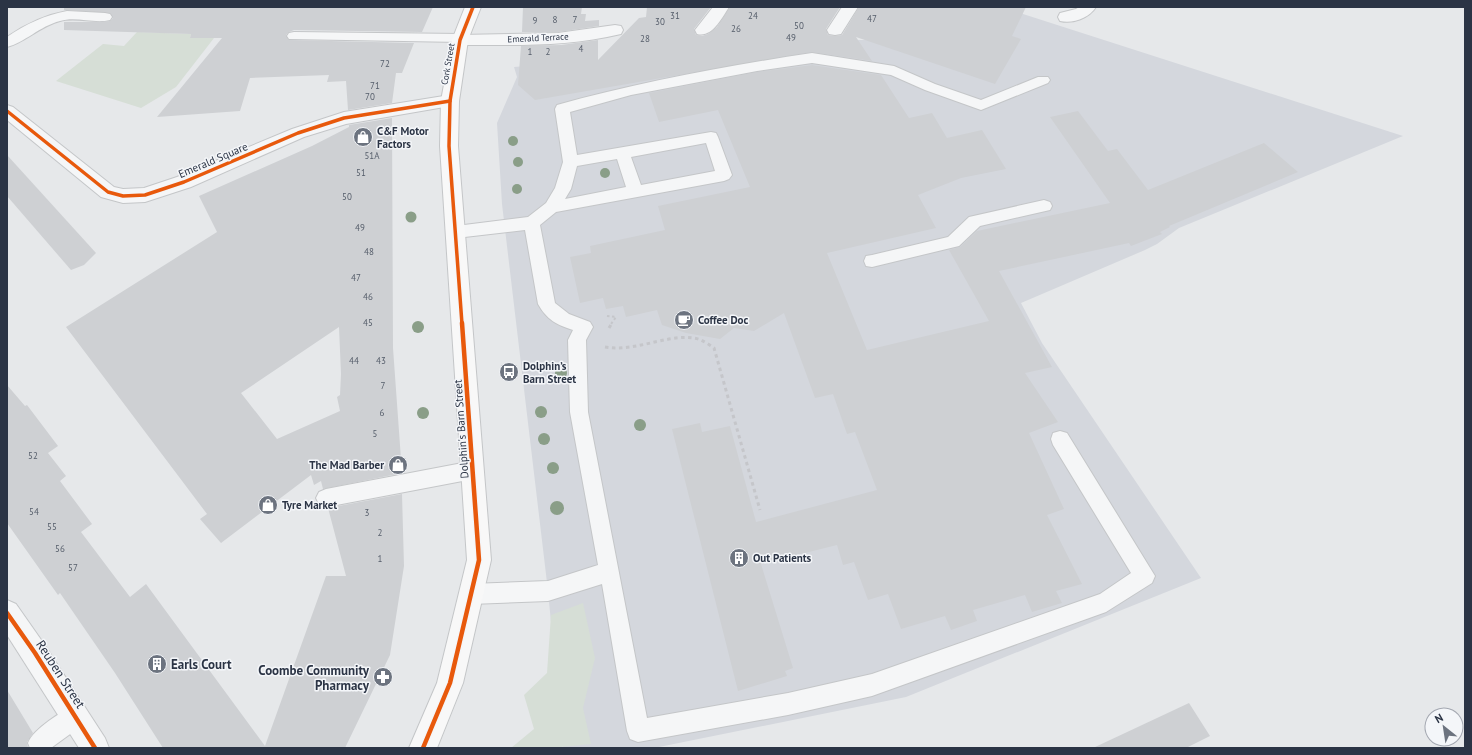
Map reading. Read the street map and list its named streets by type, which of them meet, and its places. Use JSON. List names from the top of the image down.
{
  "streets": {
    "main road": ["Cork Street", "Dolphin's Barn Street"],
    "street": ["Emerald Terrace", "Emerald Square", "Reuben Street"]
  },
  "crossings": [
    ["Emerald Terrace", "Cork Street"],
    ["Cork Street", "Emerald Square"],
    ["Cork Street", "Dolphin's Barn Street"],
    ["Emerald Square", "Dolphin's Barn Street"]
  ],
  "places": {
    "shop": ["C&F Motor Factors", "The Mad Barber", "Tyre Market"],
    "cafe": ["Coffee Doc"],
    "bus stop": ["Dolphin’s Barn Street"],
    "building": ["Out Patients", "Earls Court"],
    "pharmacy": ["Coombe Community Pharmacy"]
  },
  "house_numbers": [
    "31",
    "24",
    "47",
    "8",
    "7",
    "9",
    "30",
    "50",
    "26",
    "49",
    "28",
    "4",
    "1",
    "2",
    "72",
    "71",
    "70",
    "51A",
    "51",
    "50",
    "49",
    "48",
    "47",
    "46",
    "45",
    "44",
    "43",
    "7",
    "6",
    "5",
    "52",
    "54",
    "3",
    "55",
    "2",
    "56",
    "1",
    "57"
  ],
  "north": "top left"
}
